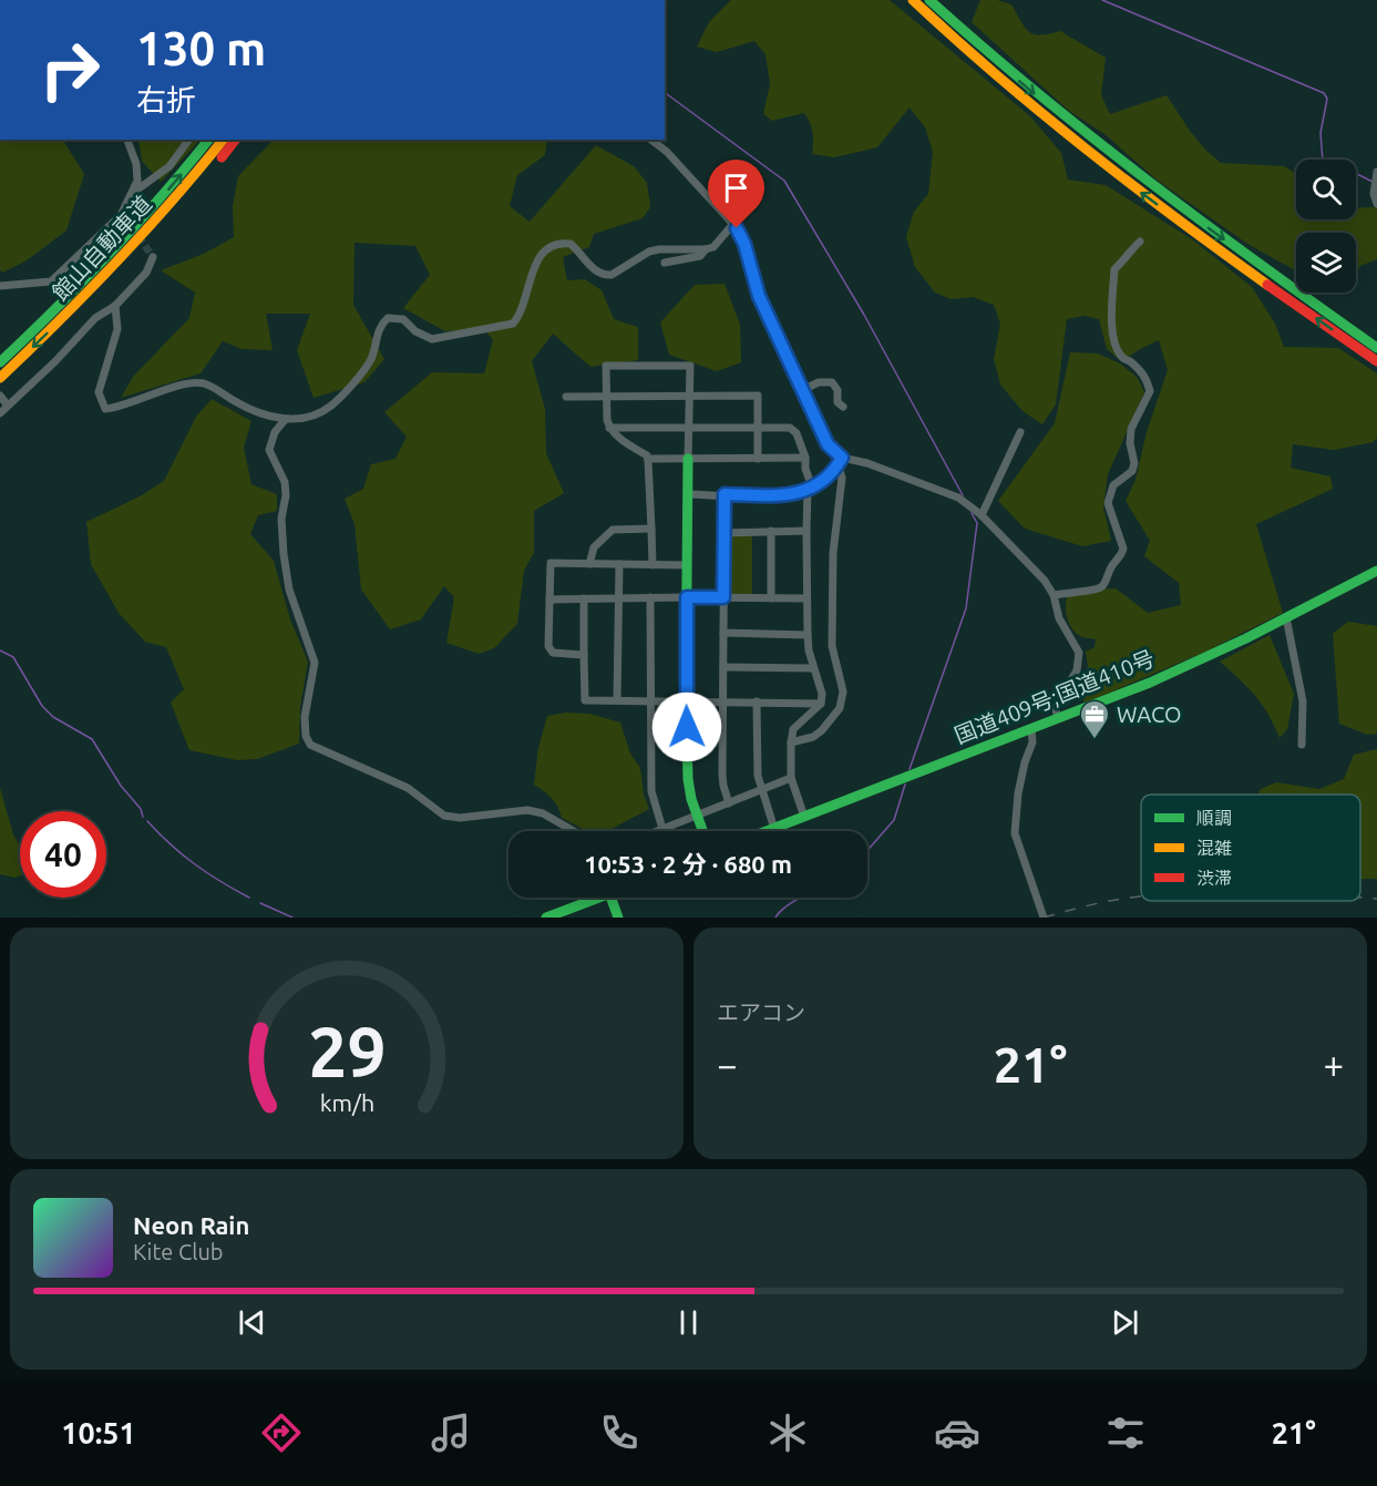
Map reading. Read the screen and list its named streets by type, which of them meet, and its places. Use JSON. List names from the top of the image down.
{
  "streets": {
    "main road": ["館山自動車道", "国道409号;国道410号"]
  },
  "places": {
    "office": ["WACO"]
  },
  "legend": ["順調", "混雑", "渋滞"],
  "page": {
    "turn": ["130 m", "右折"],
    "limit": "40",
    "trip": "10:53 · 2 分 · 680 m",
    "tile": "エアコン",
    "heat": ["−", "21°", "+"],
    "song": ["Neon Rain", "Kite Club"],
    "tabs": ["10:51", "21°"],
    "gauge": ["29", "km/h"]
  }
}
